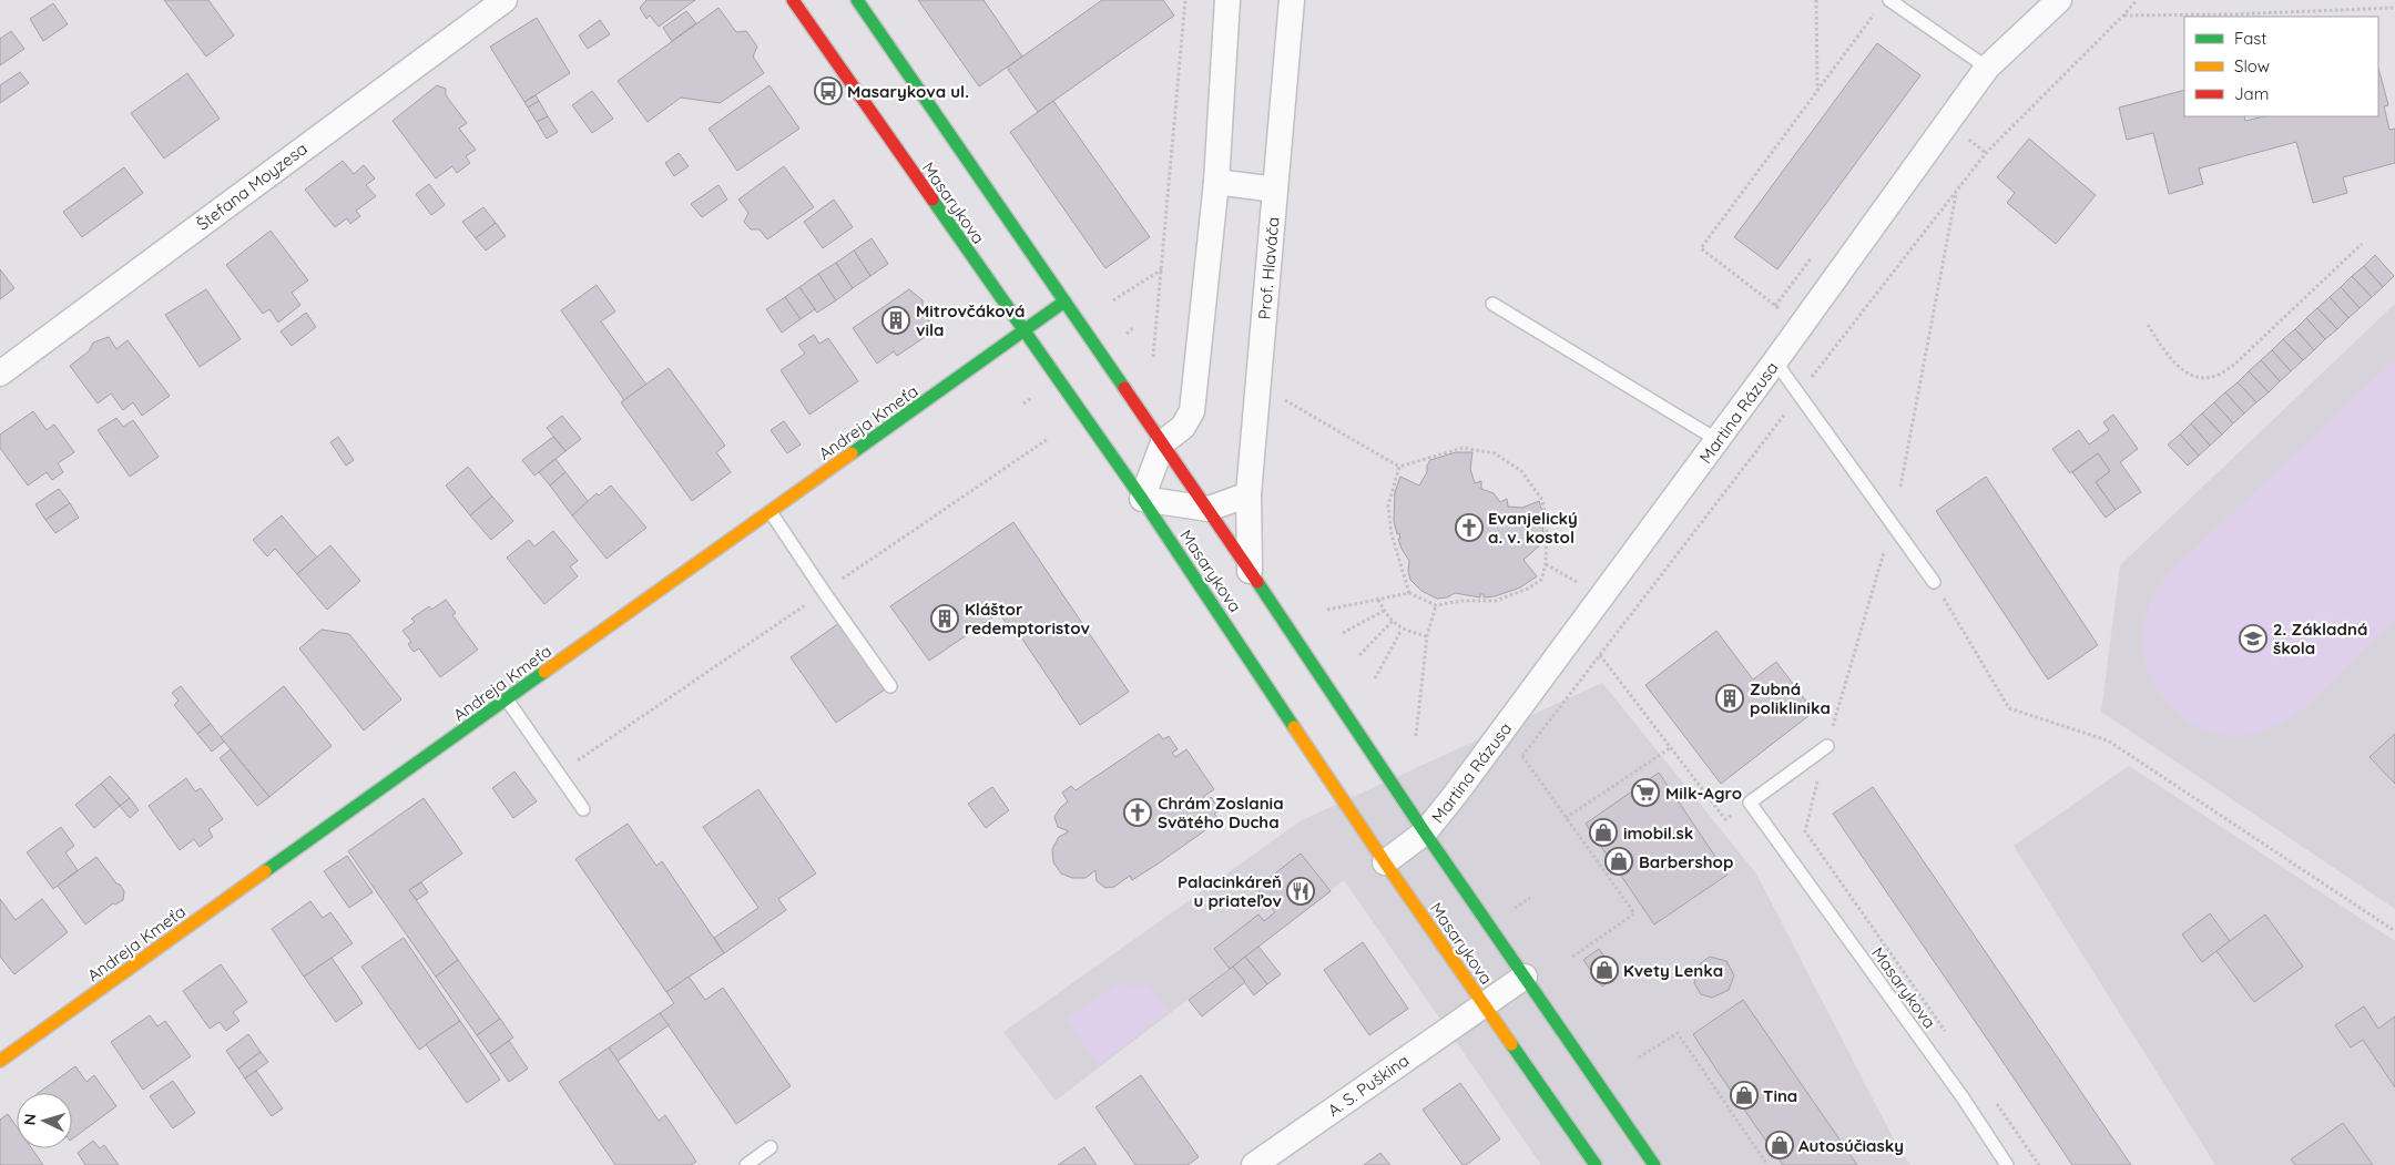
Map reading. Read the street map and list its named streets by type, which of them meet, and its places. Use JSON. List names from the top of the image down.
{
  "streets": {
    "main road": ["Masarykova", "Andreja Kmeťa"],
    "street": [
      "Štefana Moyzesa",
      "Prof. Hlaváča",
      "Martina Rázusa",
      "A. S. Puškina"
    ]
  },
  "crossings": [
    ["Masarykova", "Prof. Hlaváča"],
    ["Masarykova", "Martina Rázusa"],
    ["Masarykova", "Andreja Kmeťa"],
    ["Masarykova", "A. S. Puškina"]
  ],
  "places": {
    "bus stop": ["Masarykova ul."],
    "building": ["Mitrovčáková vila", "Kláštor redemptoristov", "Zubná poliklinika"],
    "church": ["Evanjelický a. v. kostol", "Chrám Zoslania Svätého Ducha"],
    "school or university": ["2. Základná škola"],
    "supermarket": ["Milk-Agro"],
    "shop": [
      "imobil.sk",
      "Barbershop",
      "Kvety Lenka",
      "Tina",
      "Autosúčiasky"
    ],
    "restaurant": ["Palacinkáreň u priateľov"]
  },
  "legend": ["Fast", "Slow", "Jam"],
  "north": "left"
}
